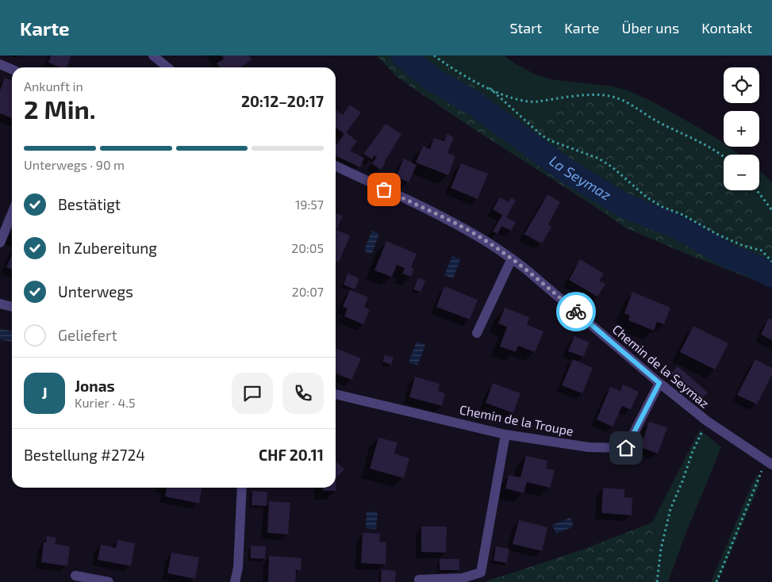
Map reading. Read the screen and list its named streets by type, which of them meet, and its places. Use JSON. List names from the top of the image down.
{
  "streets": {
    "street": ["Chemin de la Seymaz", "Chemin de la Troupe"]
  },
  "crossings": [
    ["Chemin de la Seymaz", "Chemin de la Troupe"]
  ],
  "water": ["La Seymaz"],
  "page": {
    "header": "Karte",
    "nav": [
      "Start",
      "Karte",
      "Über uns",
      "Kontakt"
    ],
    "map_buttons": ["+", "−"],
    "heading": ["2 Min.", "Ankunft in", "20:12–20:17"],
    "panel": [
      "Jonas",
      "Kurier · 4.5",
      "Bestellung #2724",
      "CHF 20.11"
    ],
    "bar": "Unterwegs · 90 m",
    "list": [
      ["Bestätigt", "19:57"],
      ["In Zubereitung", "20:05"],
      ["Unterwegs", "20:07"],
      "Geliefert"
    ],
    "round": "J"
  }
}
